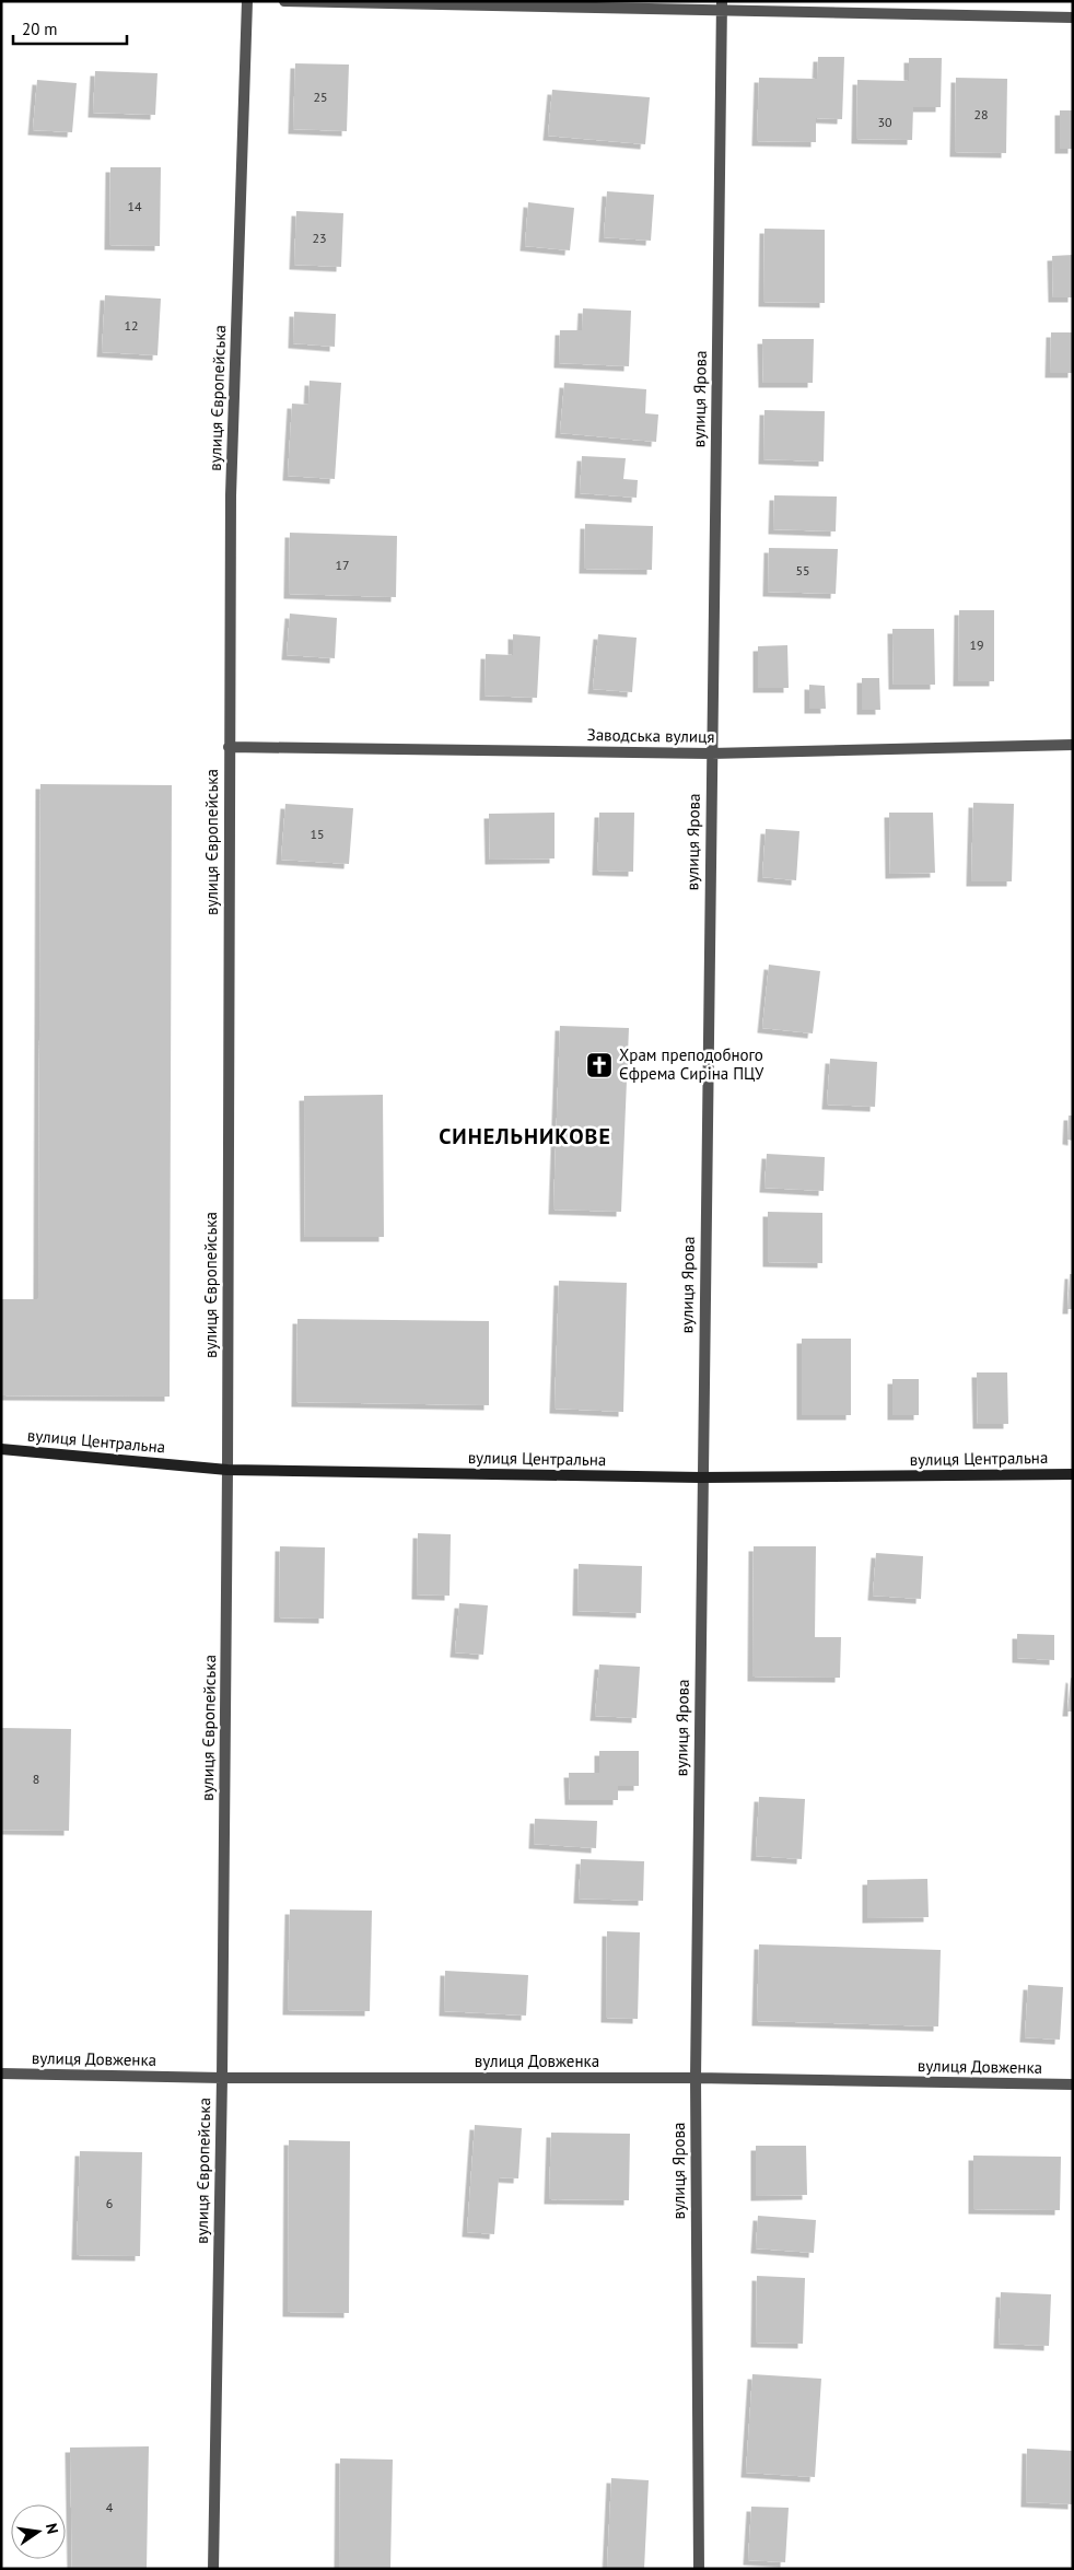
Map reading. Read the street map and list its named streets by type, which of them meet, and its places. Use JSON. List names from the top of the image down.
{
  "streets": {
    "main road": ["вулиця Центральна"],
    "street": [
      "вулиця Європейська",
      "вулиця Ярова",
      "Заводська вулиця",
      "вулиця Довженка"
    ]
  },
  "crossings": [
    ["вулиця Європейська", "Заводська вулиця"],
    ["вулиця Європейська", "вулиця Центральна"],
    ["вулиця Європейська", "вулиця Довженка"],
    ["вулиця Ярова", "Заводська вулиця"],
    ["вулиця Ярова", "вулиця Центральна"],
    ["вулиця Ярова", "вулиця Довженка"]
  ],
  "districts": ["СИНЕЛЬНИКОВЕ"],
  "places": {
    "church": ["Храм преподобного Єфрема Сиріна ПЦУ"]
  },
  "house_numbers": [
    "25",
    "28",
    "30",
    "14",
    "23",
    "12",
    "17",
    "55",
    "19",
    "15",
    "8",
    "6",
    "4"
  ],
  "scale_bar": "20 m",
  "north": "right"
}
